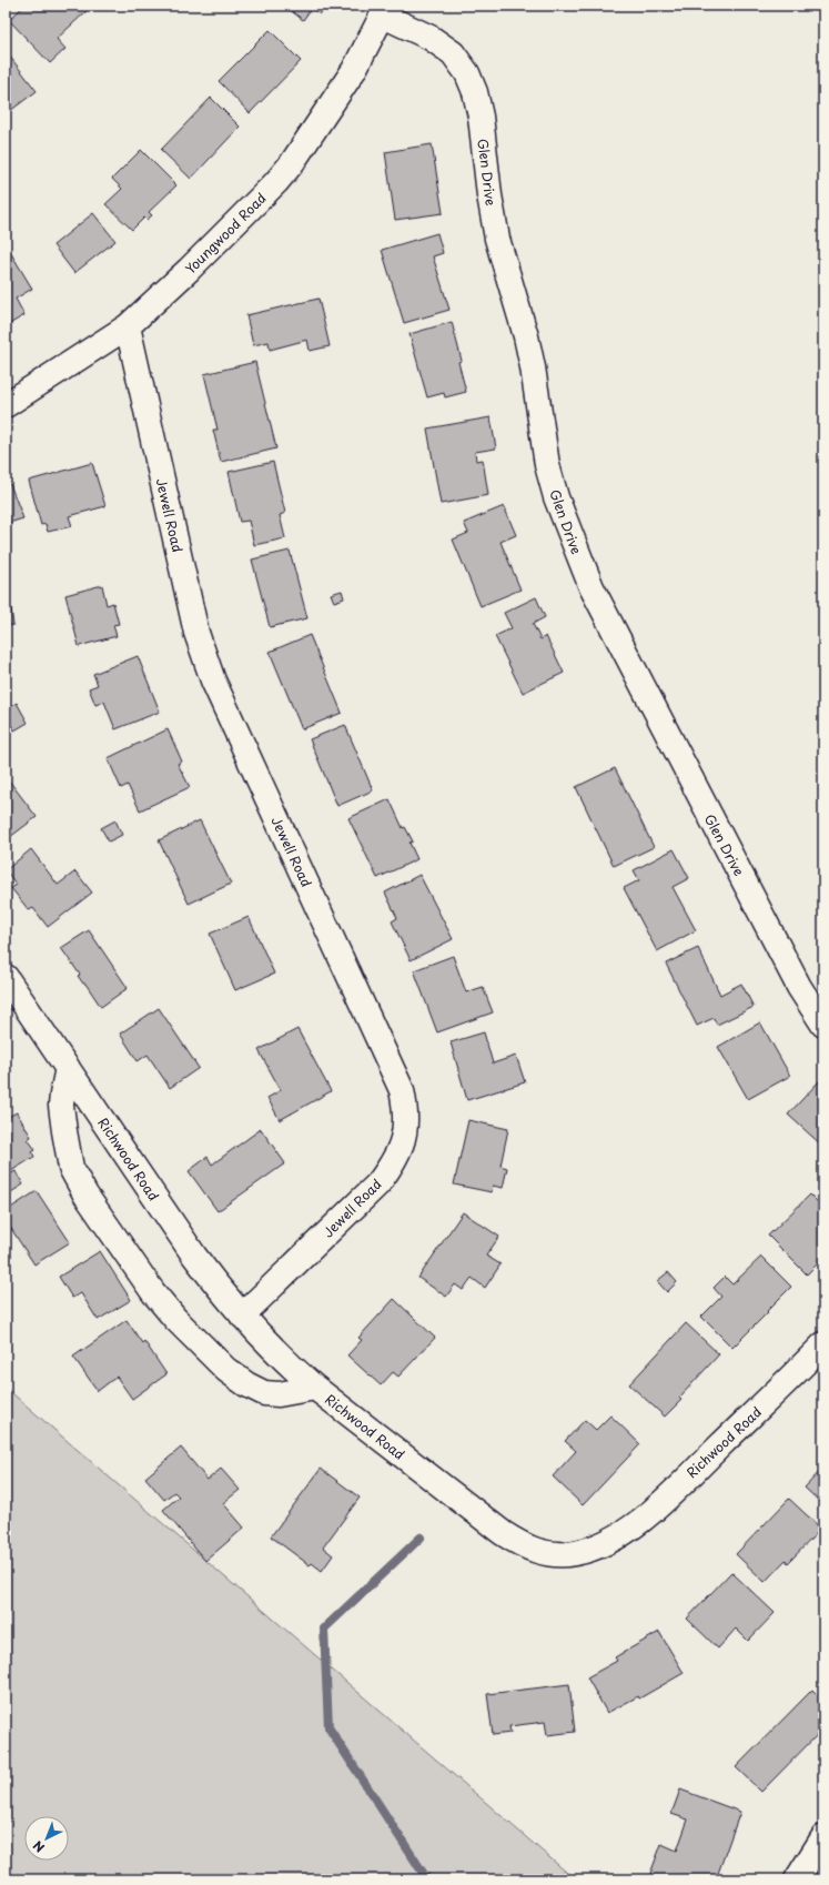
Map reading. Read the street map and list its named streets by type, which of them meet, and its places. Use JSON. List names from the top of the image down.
{
  "streets": {
    "street": [
      "Glen Drive",
      "Youngwood Road",
      "Jewell Road",
      "Richwood Road"
    ]
  },
  "crossings": [
    ["Glen Drive", "Youngwood Road"],
    ["Youngwood Road", "Jewell Road"],
    ["Jewell Road", "Richwood Road"]
  ],
  "north": "bottom left"
}
